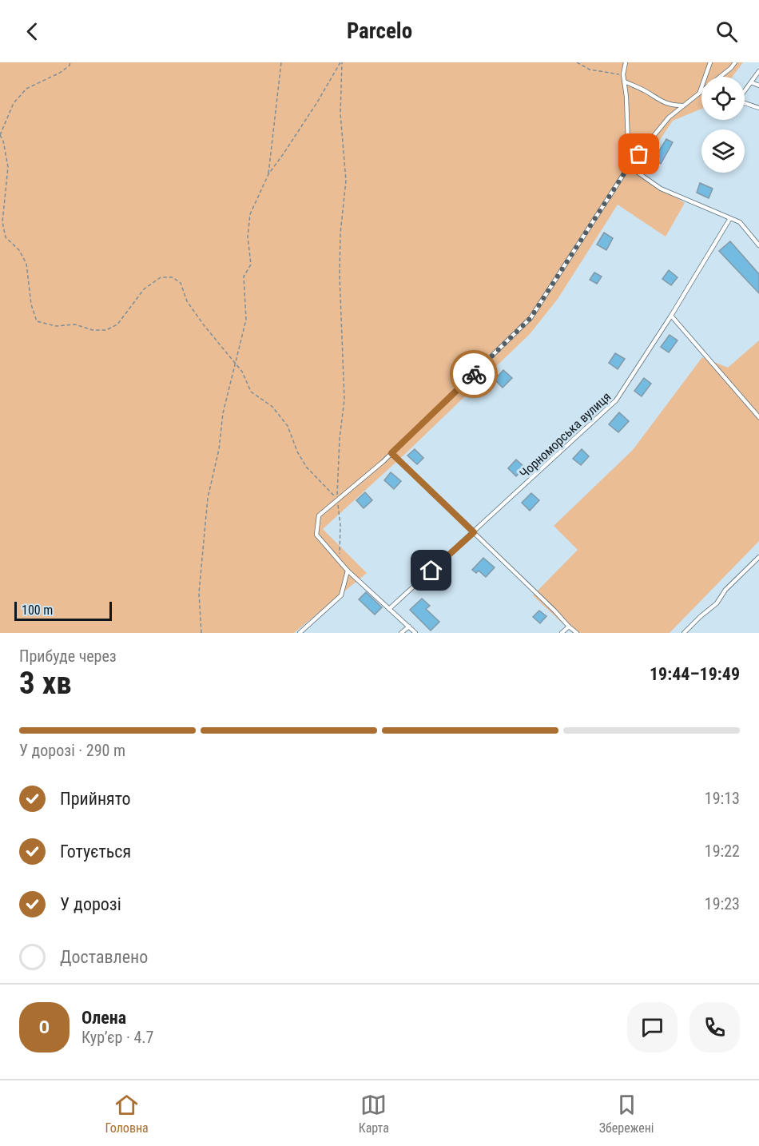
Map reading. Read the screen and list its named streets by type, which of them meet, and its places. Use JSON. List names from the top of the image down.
{
  "streets": {
    "lane": ["Чорноморська вулиця"]
  },
  "scale_bar": "100 m",
  "page": {
    "header": "Parcelo",
    "scale": "100 m",
    "heading": ["3 хв", "Прибуде через", "19:44–19:49"],
    "panel": ["Олена", "Кур’єр · 4.7"],
    "bar": "У дорозі · 290 m",
    "list": [
      ["Прийнято", "19:13"],
      ["Готується", "19:22"],
      ["У дорозі", "19:23"],
      "Доставлено"
    ],
    "round": "О",
    "tabs": ["Головна", "Карта", "Збережені"]
  }
}
